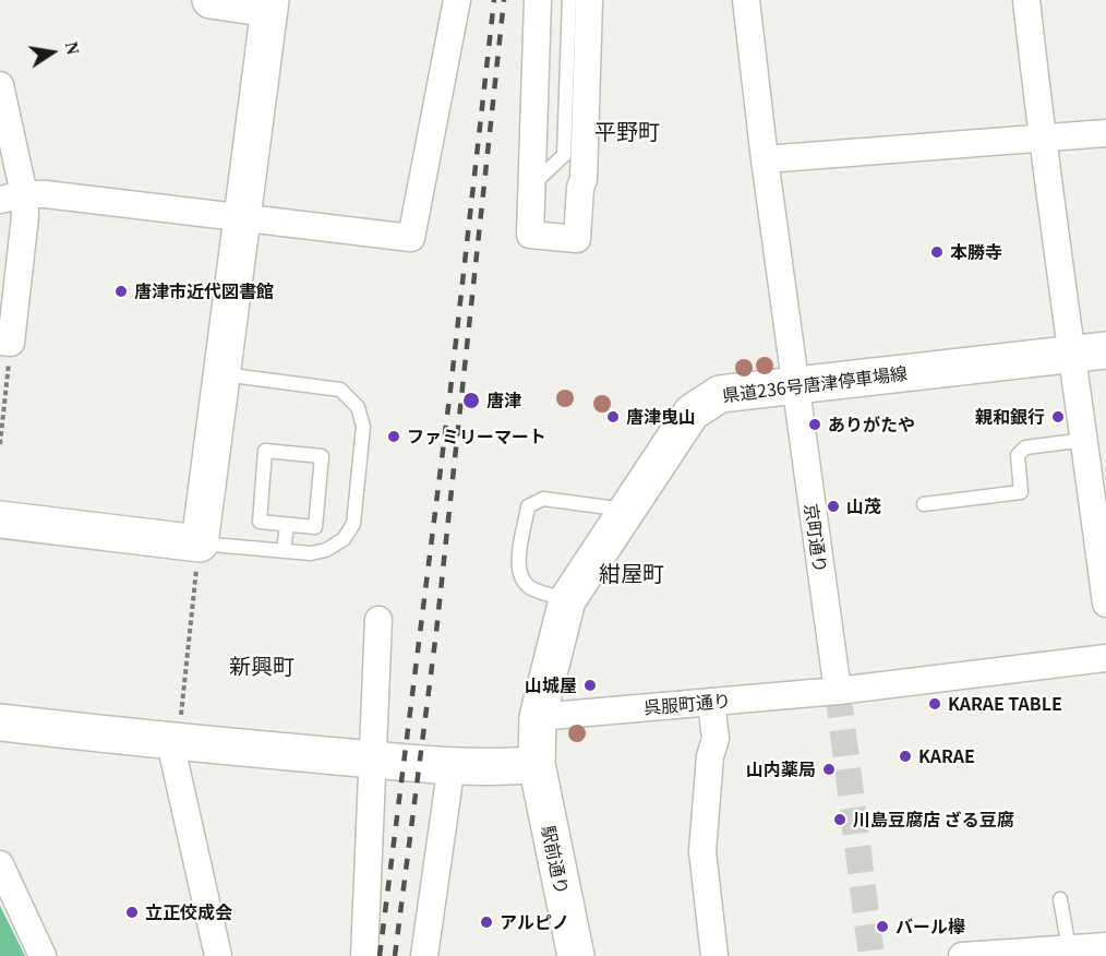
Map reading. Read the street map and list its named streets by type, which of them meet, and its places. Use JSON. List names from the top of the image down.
{
  "streets": {
    "street": [
      "県道236号唐津停車場線",
      "京町通り",
      "呉服町通り",
      "駅前通り"
    ]
  },
  "crossings": [
    ["県道236号唐津停車場線", "京町通り"],
    ["県道236号唐津停車場線", "呉服町通り"],
    ["県道236号唐津停車場線", "駅前通り"],
    ["京町通り", "呉服町通り"]
  ],
  "districts": ["平野町", "紺屋町", "新興町"],
  "places": [
    "本勝寺",
    "唐津市近代図書館",
    "唐津",
    "唐津曳山",
    "親和銀行",
    "ありがたや",
    "ファミリーマート",
    "山茂",
    "山城屋",
    "KARAE TABLE",
    "KARAE",
    "山内薬局",
    "川島豆腐店 ざる豆腐",
    "立正佼成会",
    "アルピノ",
    "バール欅"
  ],
  "north": "right"
}
